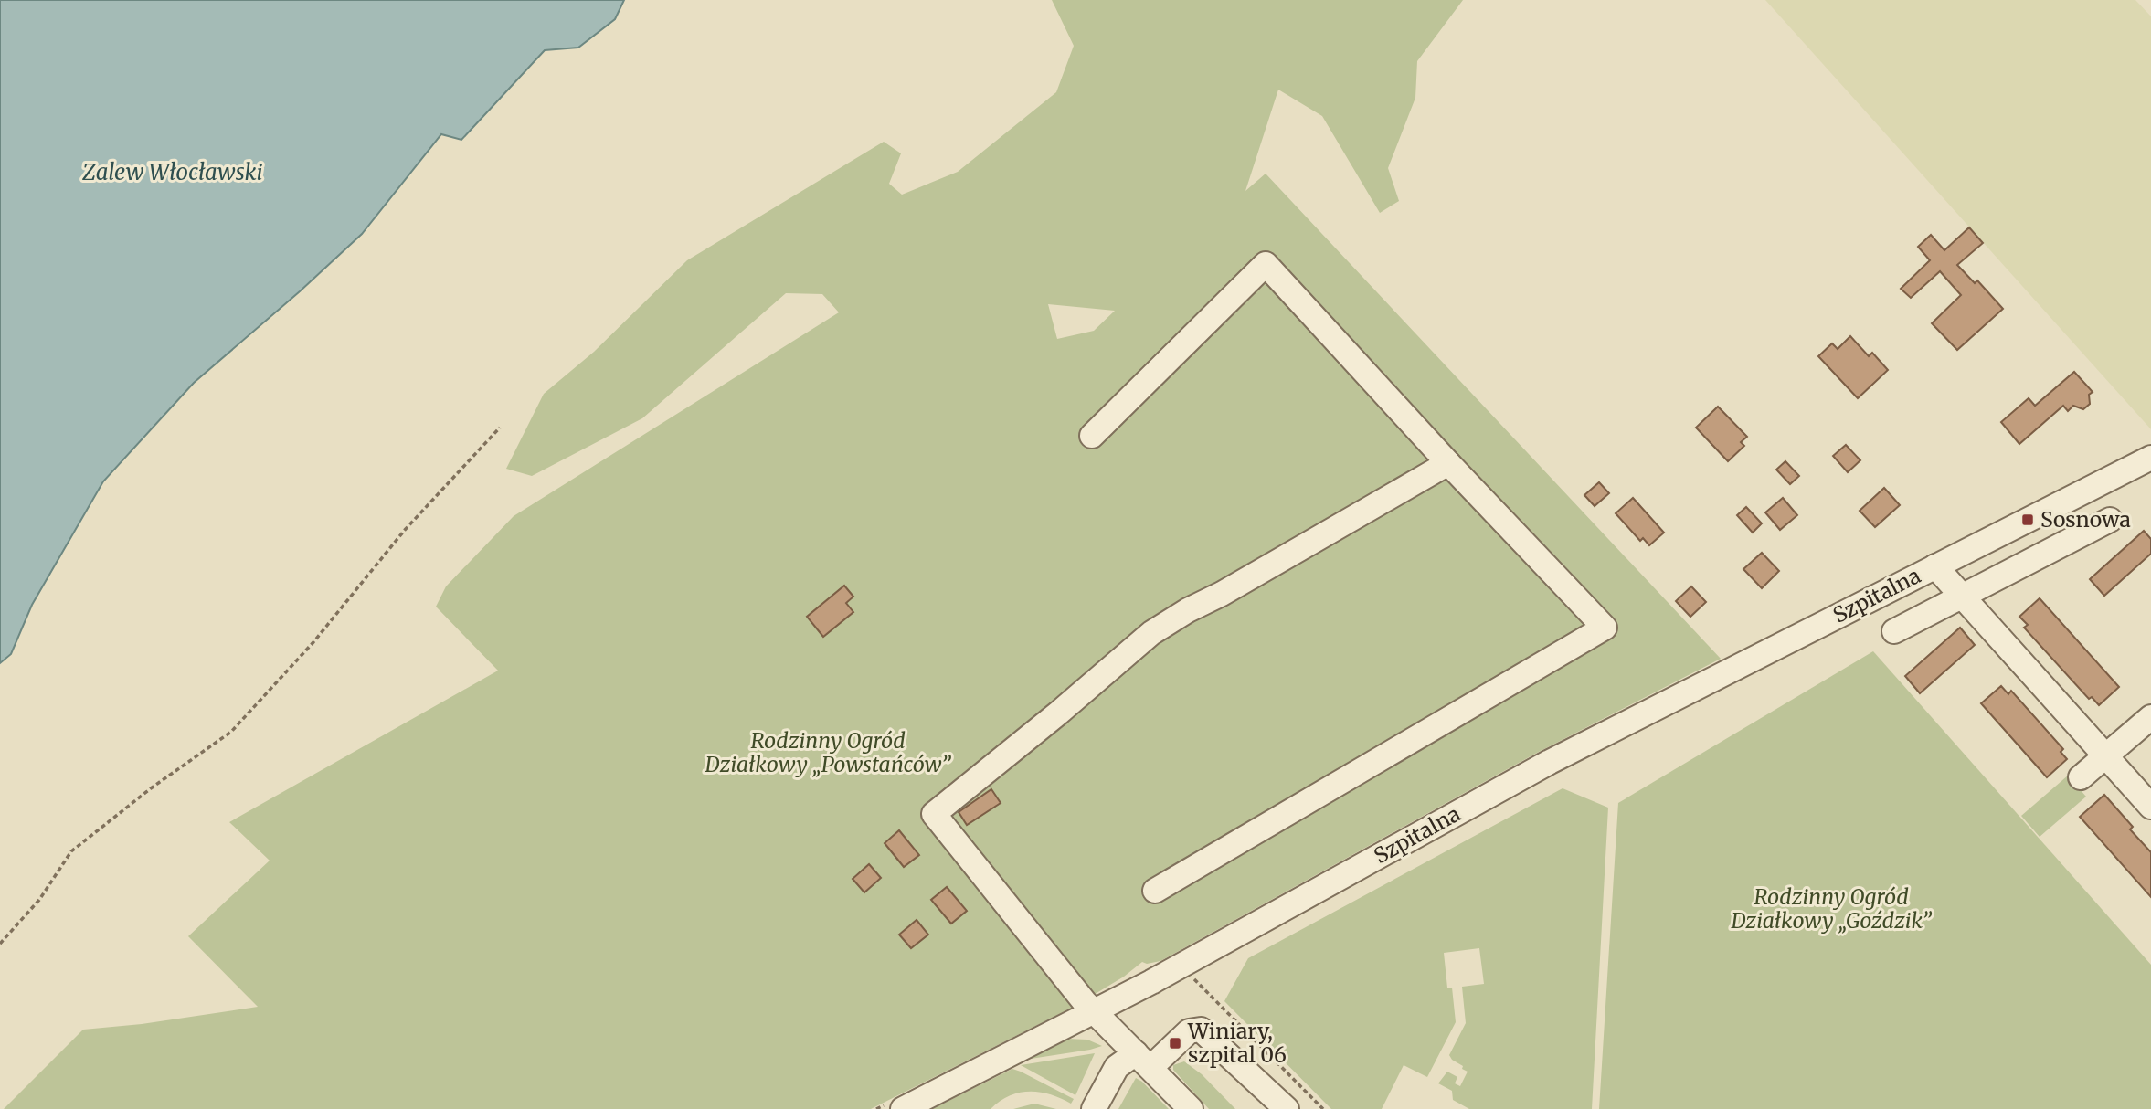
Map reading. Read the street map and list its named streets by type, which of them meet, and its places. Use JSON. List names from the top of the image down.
{
  "streets": {
    "street": ["Szpitalna"]
  },
  "water": ["Zalew Włocławski"],
  "parks": ["Rodzinny Ogród Działkowy „Powstańców”", "Rodzinny Ogród Działkowy „Goździk”"],
  "places": {
    "transit": ["Sosnowa", "Winiary, szpital 06"]
  }
}
